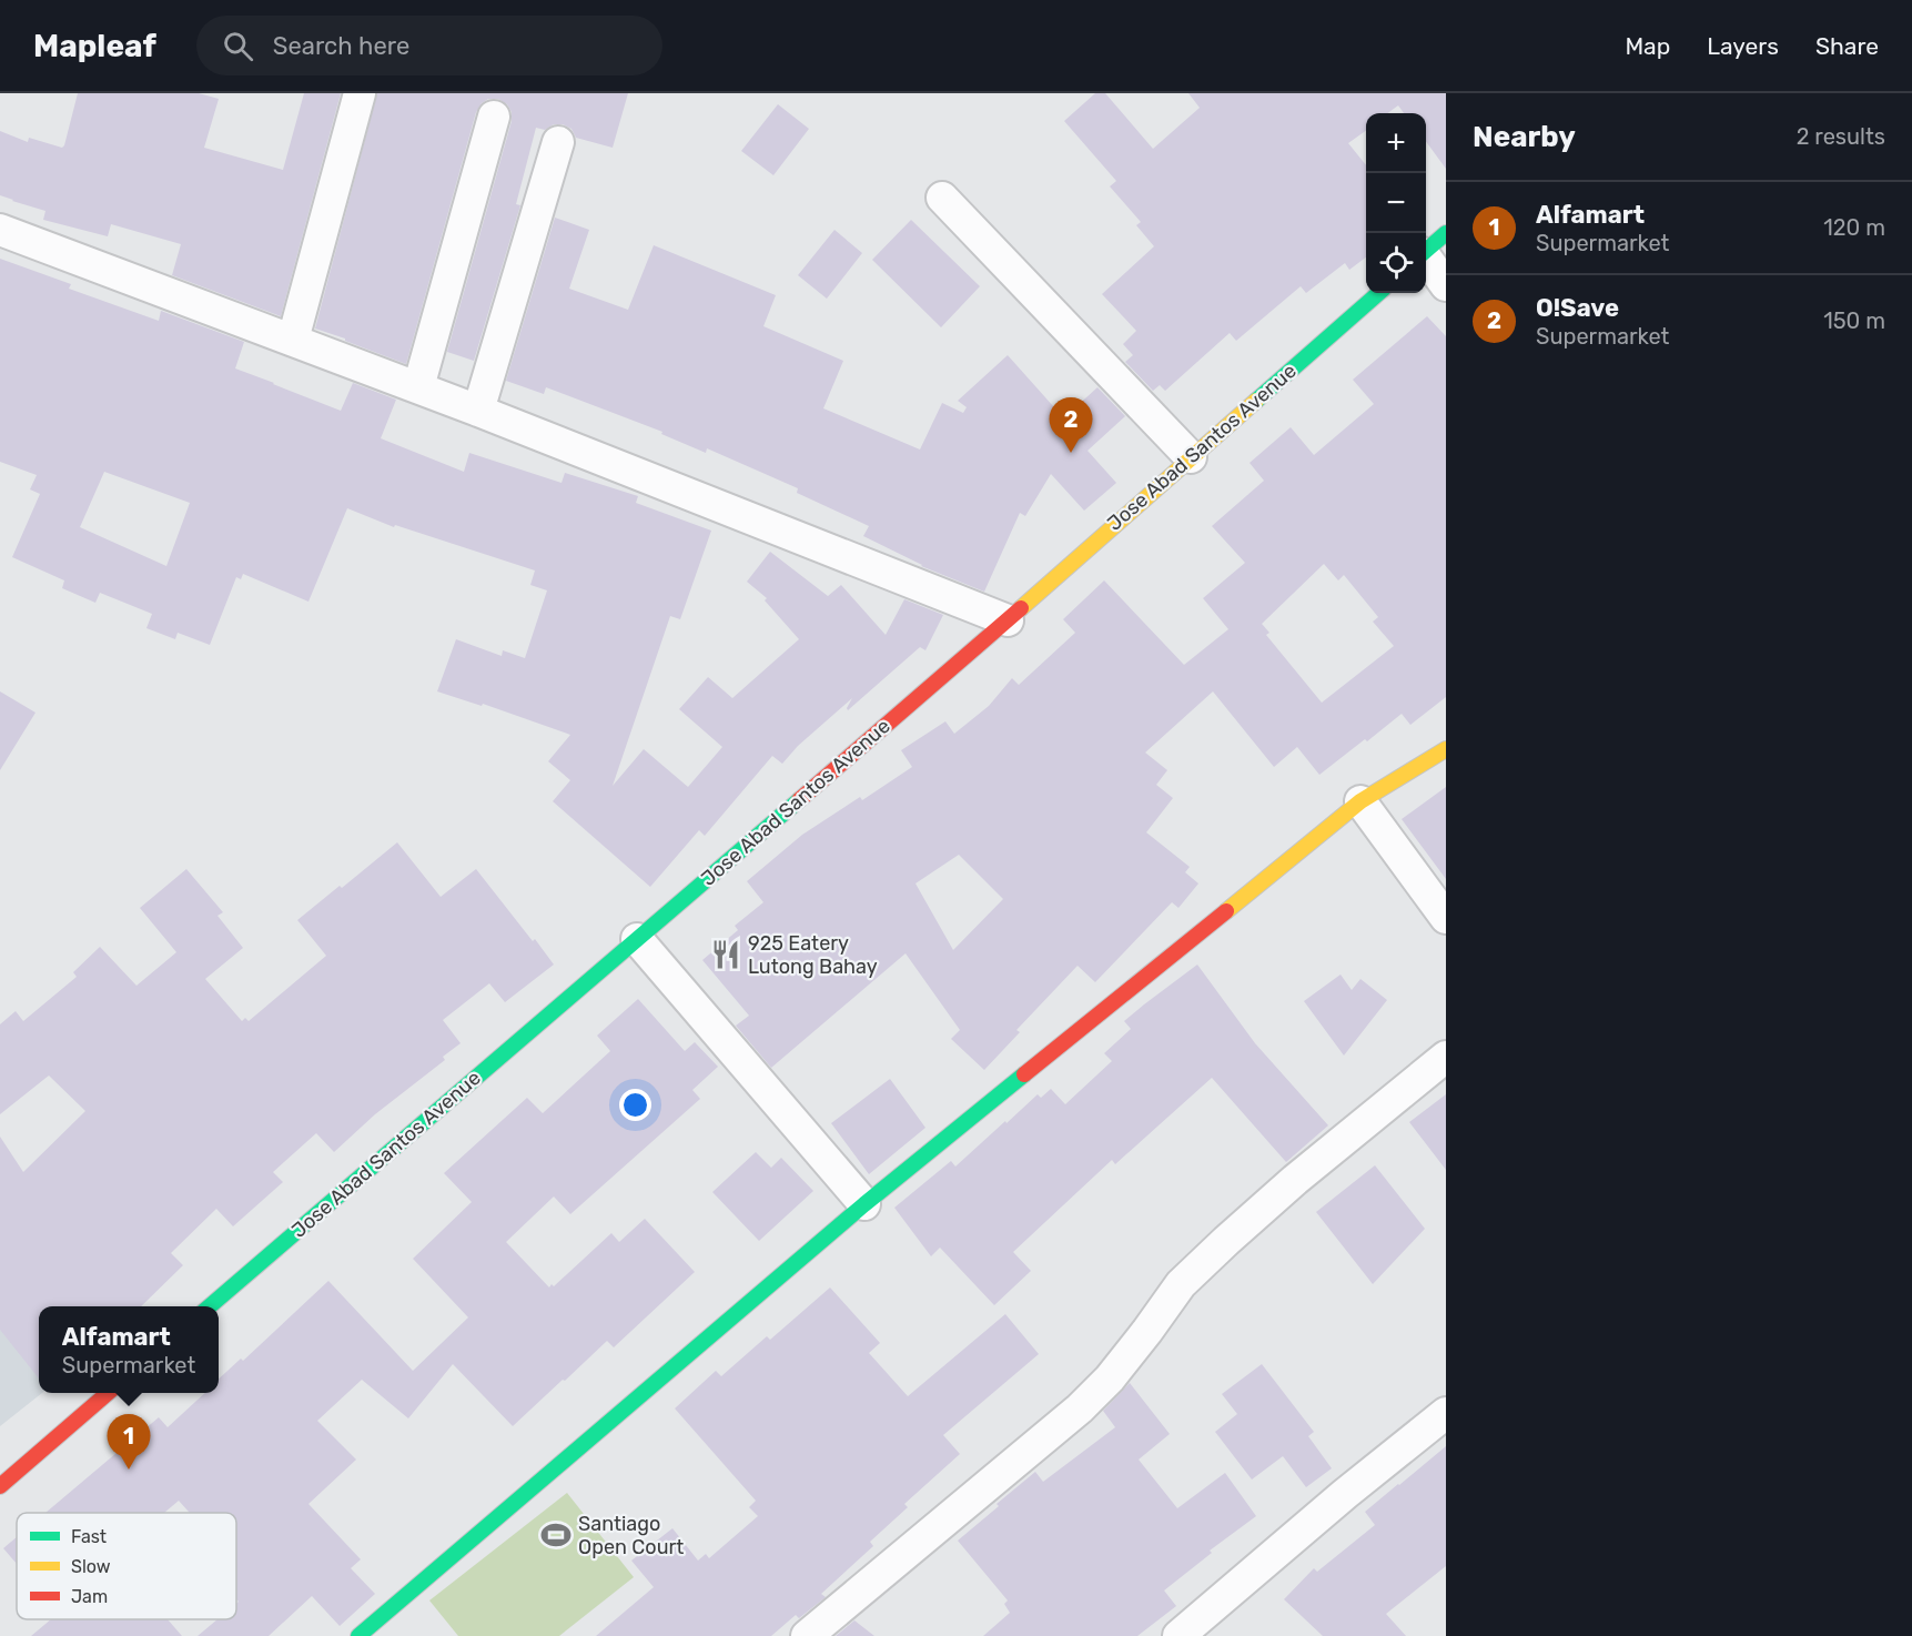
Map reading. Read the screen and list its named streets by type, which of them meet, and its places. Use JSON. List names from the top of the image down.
{
  "streets": {
    "main road": ["Jose Abad Santos Avenue"]
  },
  "places": {
    "restaurant": ["925 Eatery Lutong Bahay"],
    "sports": ["Santiago Open Court"]
  },
  "legend": ["Fast", "Slow", "Jam"],
  "page": {
    "header": "Mapleaf",
    "search": "Search here",
    "nav": ["Map", "Layers", "Share"],
    "heading": ["Nearby", "2 results"],
    "map_buttons": ["+", "−"],
    "list": [
      {
        "mark": "1",
        "name": "Alfamart",
        "note": "Supermarket",
        "value": "120 m"
      },
      {
        "mark": "2",
        "name": "O!Save",
        "note": "Supermarket",
        "value": "150 m"
      }
    ],
    "pins": ["2", "1"],
    "popup": ["Alfamart", "Supermarket"]
  }
}
